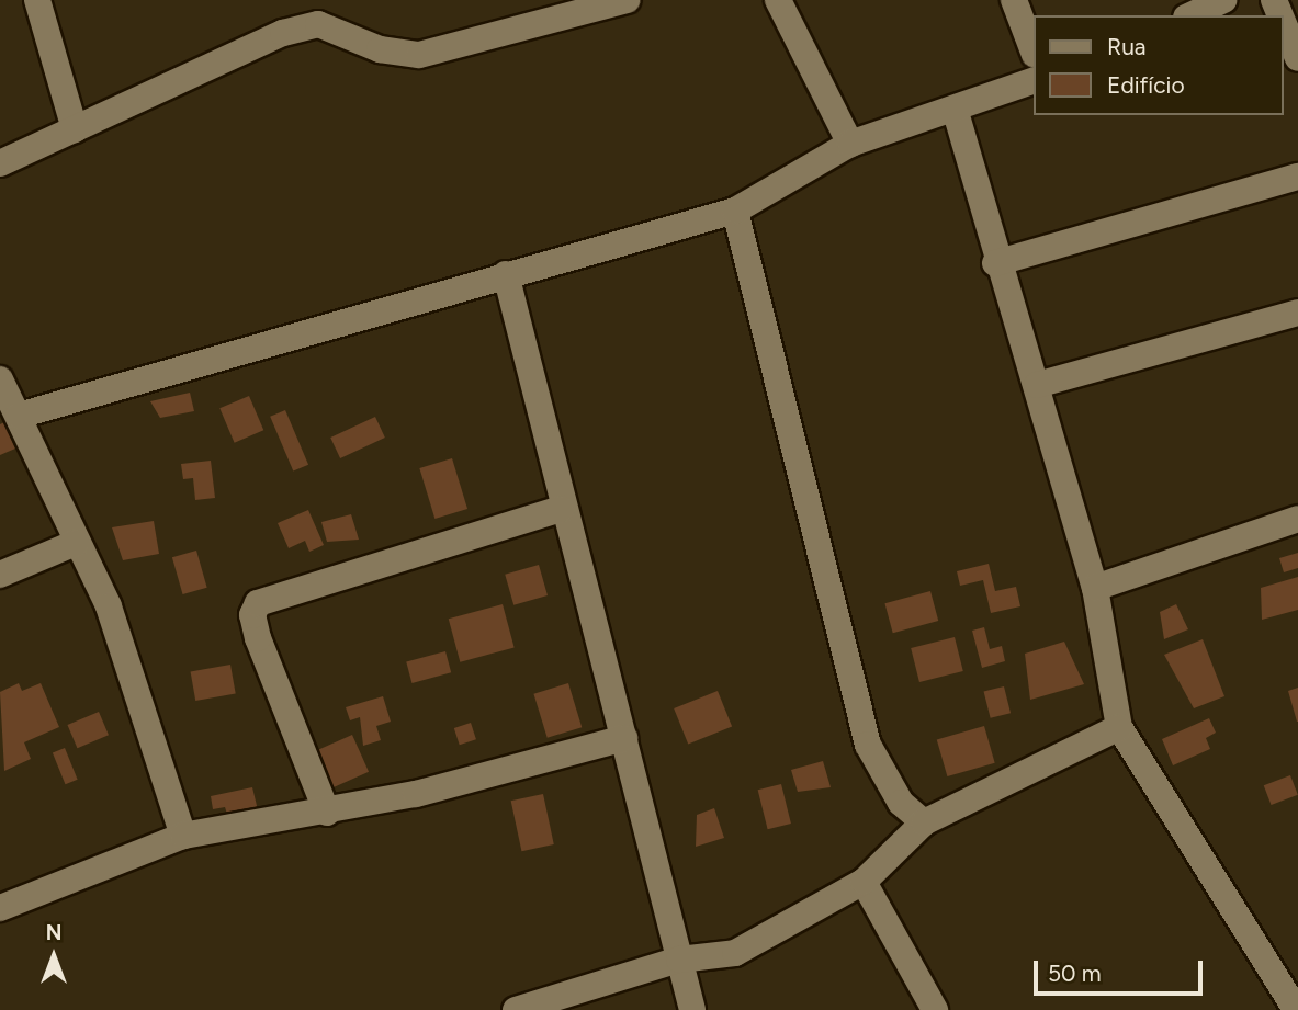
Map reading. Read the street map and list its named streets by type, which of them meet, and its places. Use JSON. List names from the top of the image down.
{
  "legend": ["Rua", "Edifício"],
  "scale_bar": "50 m",
  "north": "top"
}
